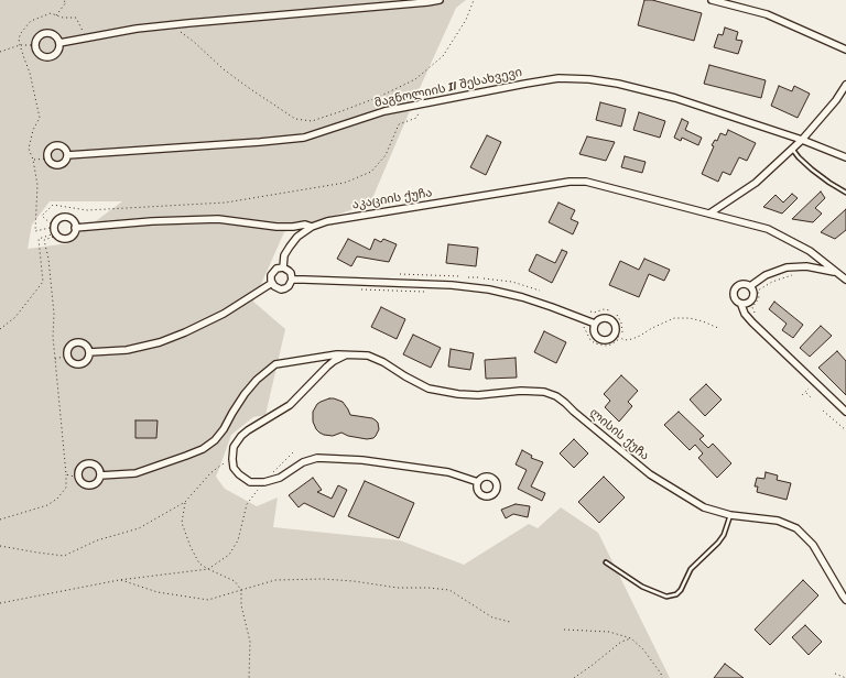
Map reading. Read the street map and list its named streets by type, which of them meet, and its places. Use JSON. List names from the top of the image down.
{
  "streets": {
    "street": ["მაგნოლიის II შესახვევი", "აკაციის ქუჩა", "ლისის ქუჩა"]
  }
}
